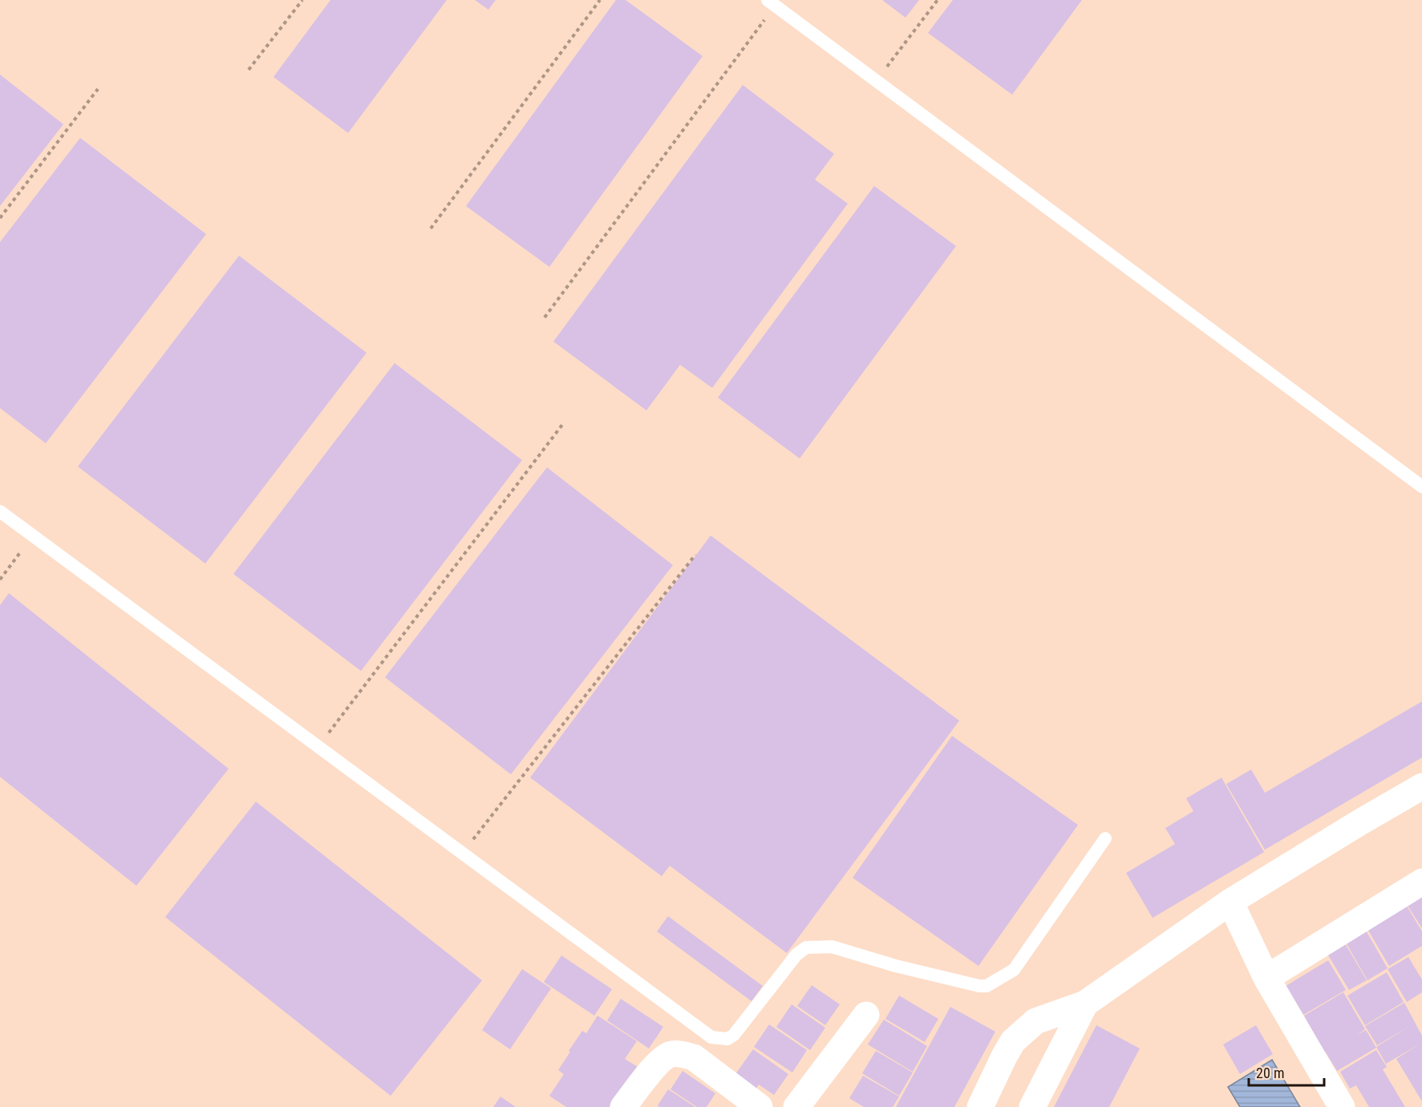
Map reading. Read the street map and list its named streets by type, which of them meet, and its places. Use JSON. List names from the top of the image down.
{
  "scale_bar": "20 m"
}
